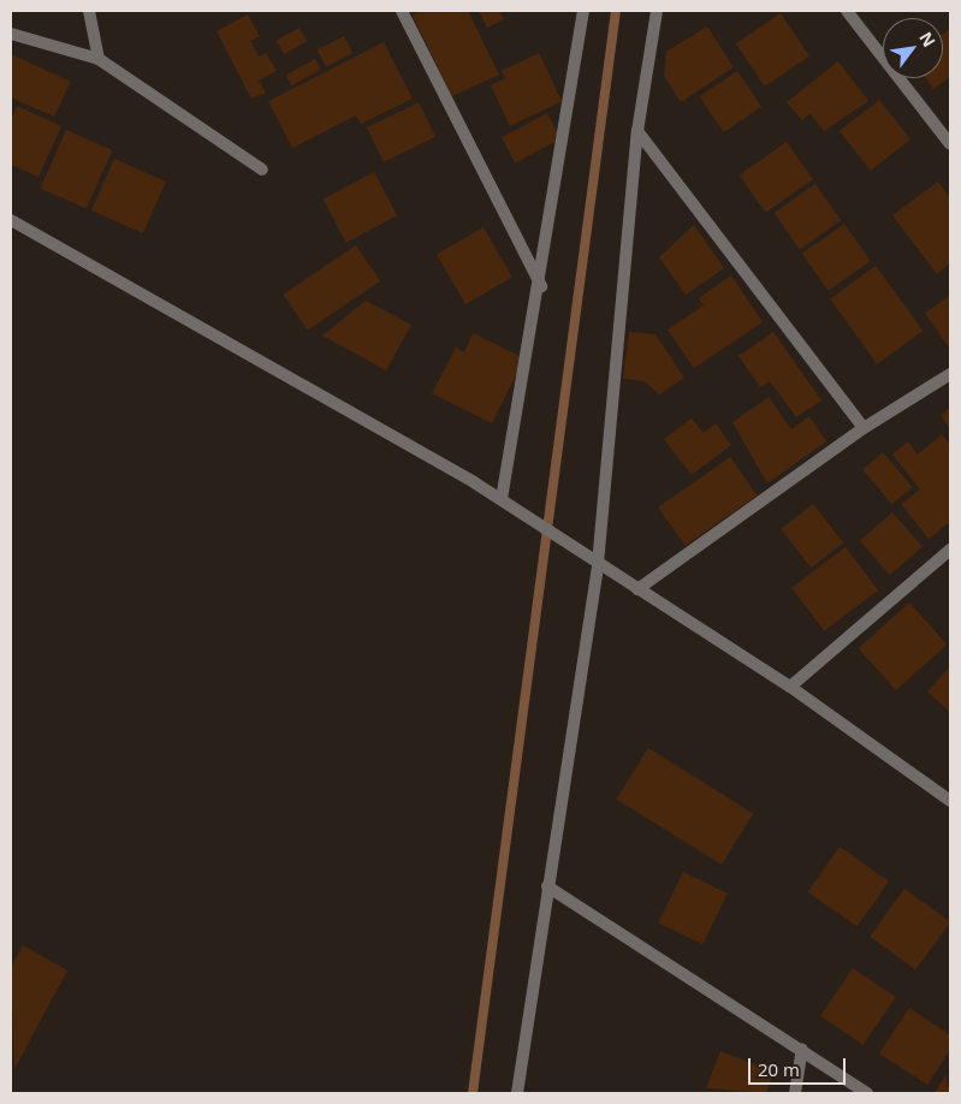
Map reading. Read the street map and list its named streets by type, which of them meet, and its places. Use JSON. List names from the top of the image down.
{
  "scale_bar": "20 m",
  "north": "top right"
}
